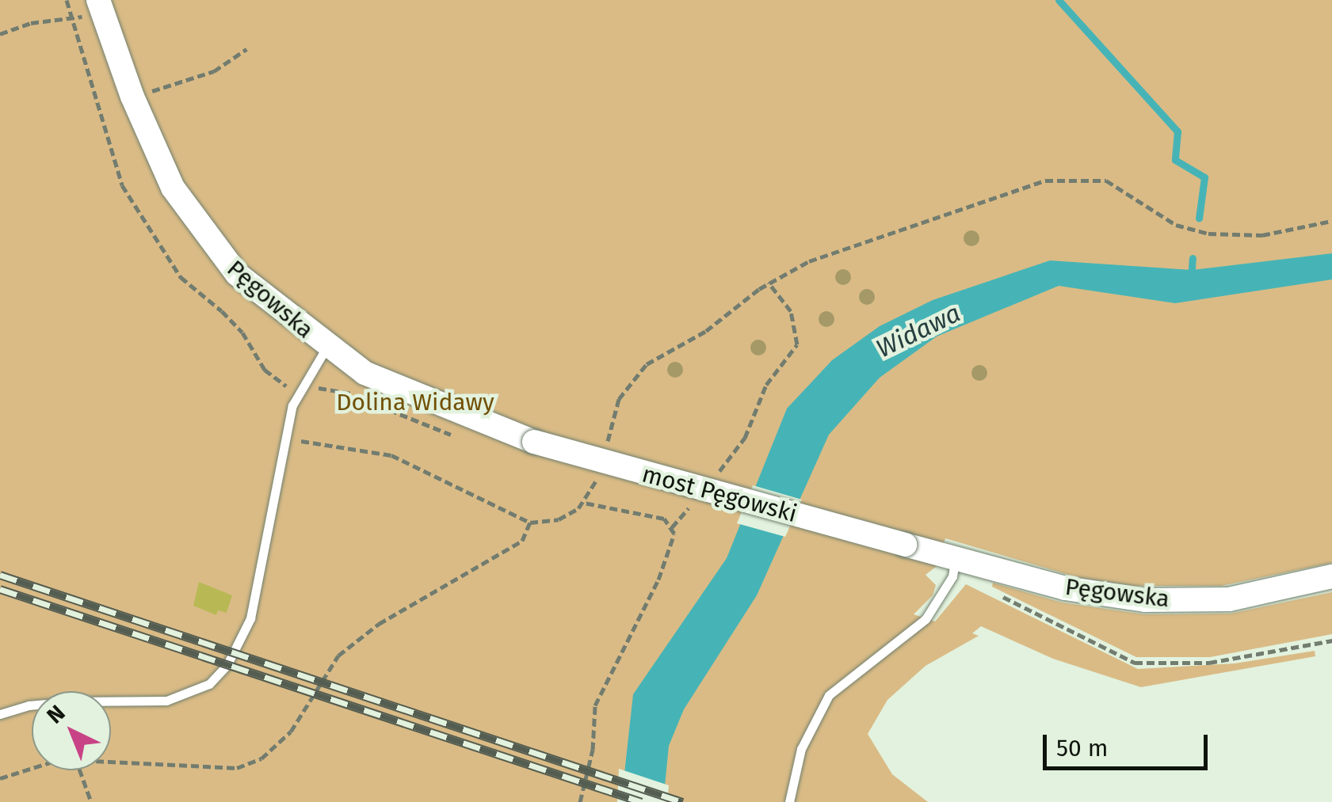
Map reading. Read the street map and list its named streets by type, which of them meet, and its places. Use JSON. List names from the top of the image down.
{
  "streets": {
    "main road": ["Pęgowska", "most Pęgowski"]
  },
  "crossings": [
    ["Pęgowska", "most Pęgowski"]
  ],
  "water": ["Widawa"],
  "parks": ["Dolina Widawy"],
  "scale_bar": "50 m",
  "north": "top left"
}
